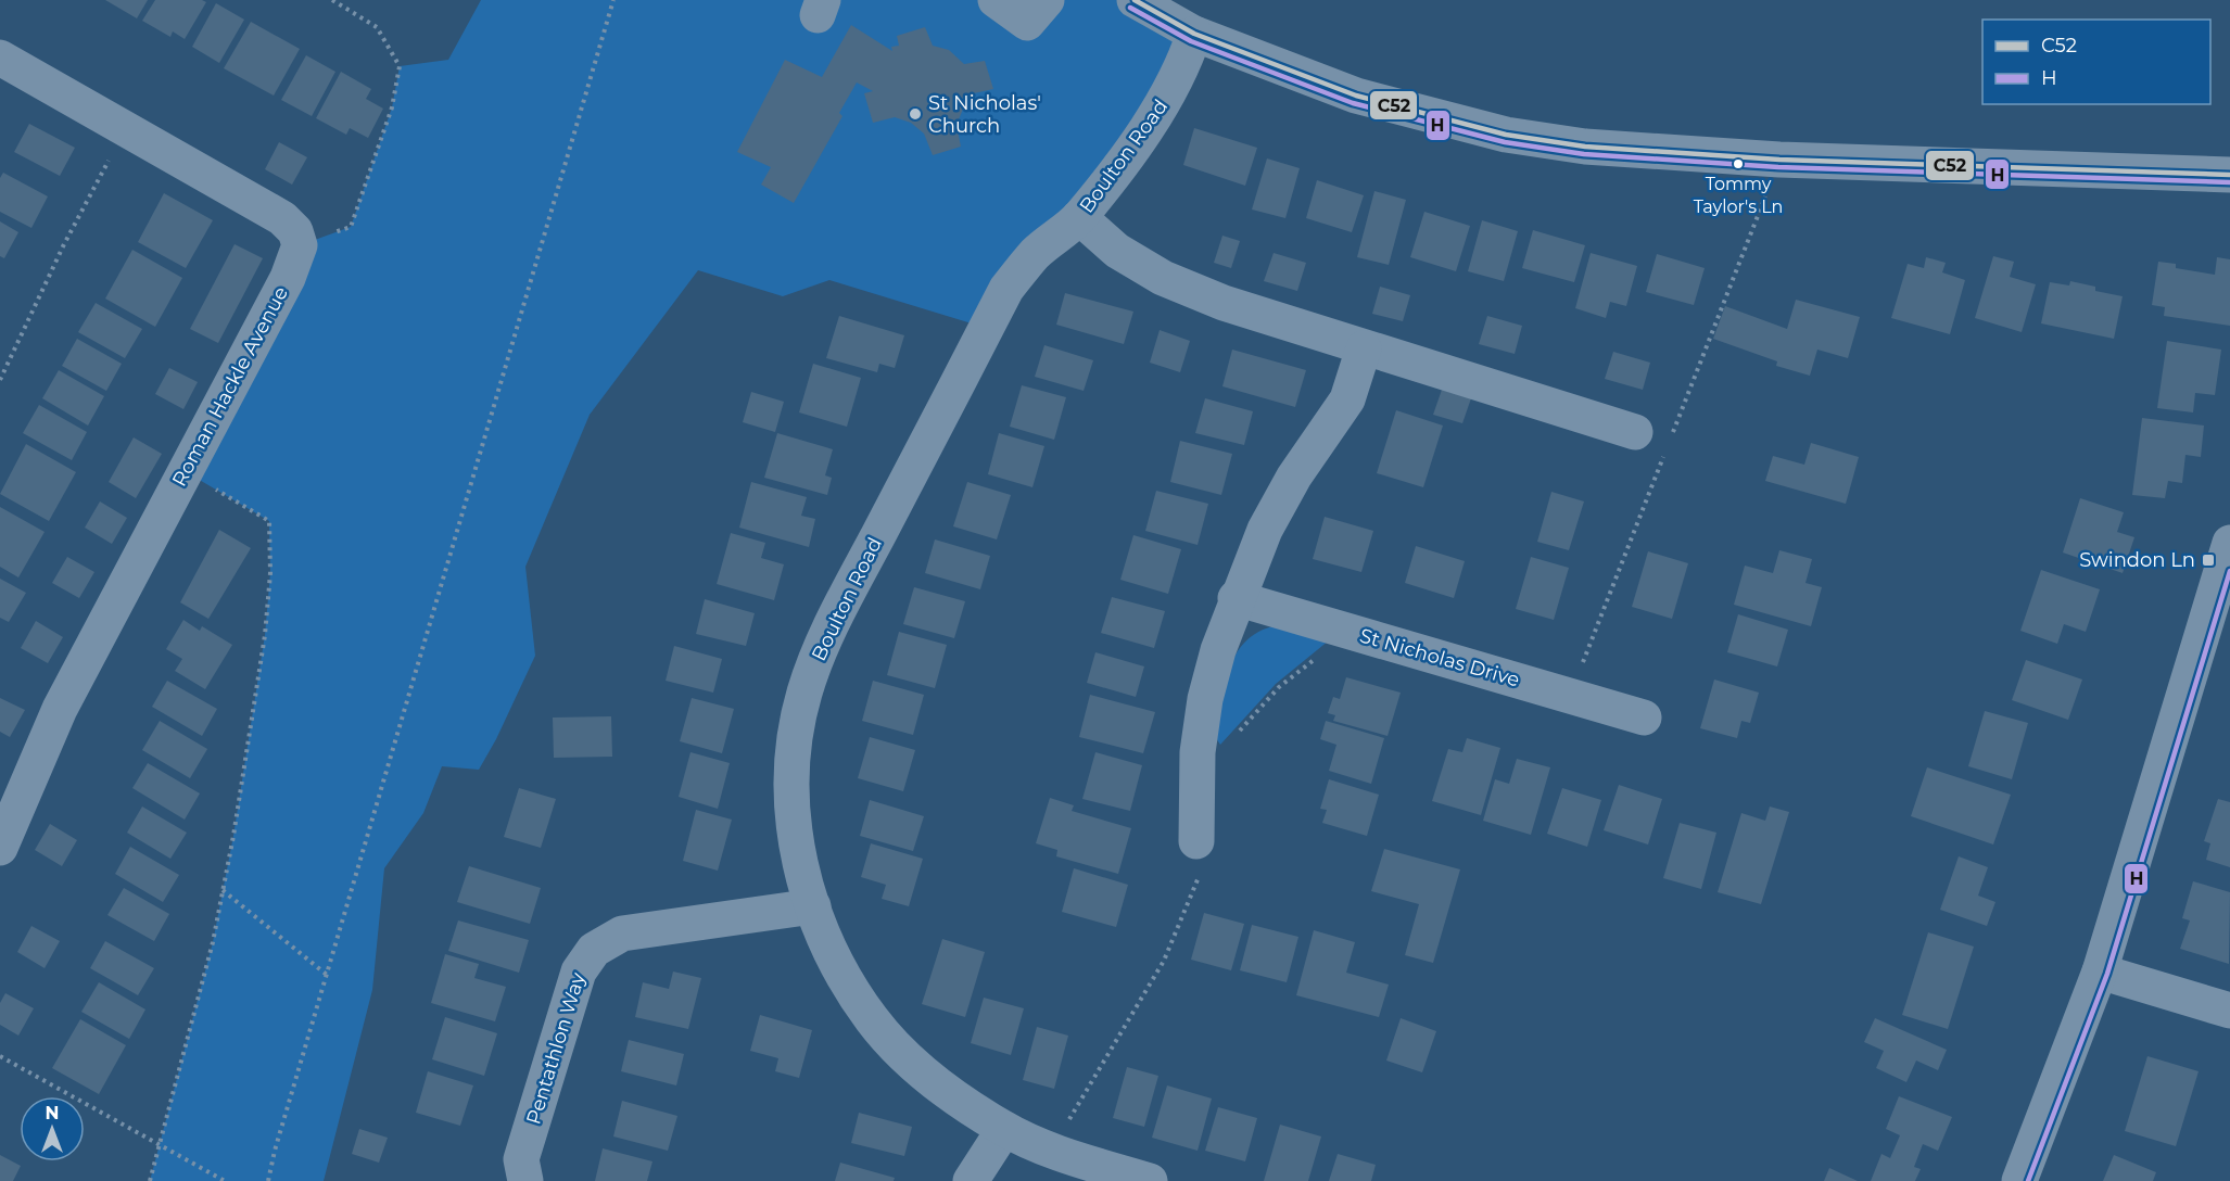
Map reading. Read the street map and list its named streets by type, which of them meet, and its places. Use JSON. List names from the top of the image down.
{
  "streets": {
    "street": [
      "Boulton Road",
      "Roman Hackle Avenue",
      "St Nicholas Drive",
      "Pentathlon Way"
    ]
  },
  "crossings": [
    ["Boulton Road", "Pentathlon Way"]
  ],
  "places": {
    "other": ["St Nicholas' Church", "Tommy Taylor's Ln"],
    "transit": ["Swindon Ln"]
  },
  "lines": ["transit line C52", "transit line H"],
  "legend": ["C52", "H"],
  "north": "top"
}
